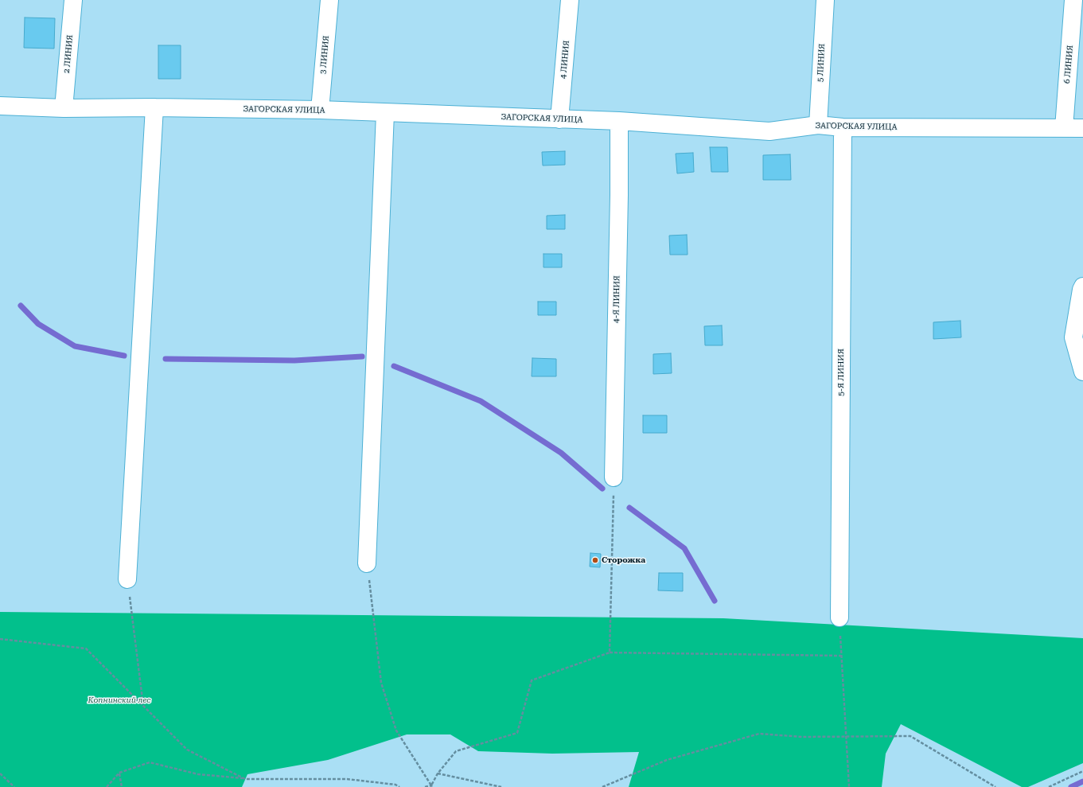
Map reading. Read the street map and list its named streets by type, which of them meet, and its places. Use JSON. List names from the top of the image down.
{
  "streets": {
    "street": [
      "2 ЛИНИЯ",
      "3 ЛИНИЯ",
      "4 ЛИНИЯ",
      "5 ЛИНИЯ",
      "6 ЛИНИЯ",
      "ЗАГОРСКАЯ УЛИЦА",
      "4-Я ЛИНИЯ",
      "5-Я ЛИНИЯ"
    ]
  },
  "crossings": [
    ["2 ЛИНИЯ", "ЗАГОРСКАЯ УЛИЦА"],
    ["3 ЛИНИЯ", "ЗАГОРСКАЯ УЛИЦА"],
    ["4 ЛИНИЯ", "ЗАГОРСКАЯ УЛИЦА"],
    ["5 ЛИНИЯ", "ЗАГОРСКАЯ УЛИЦА"],
    ["6 ЛИНИЯ", "ЗАГОРСКАЯ УЛИЦА"],
    ["ЗАГОРСКАЯ УЛИЦА", "4-Я ЛИНИЯ"],
    ["ЗАГОРСКАЯ УЛИЦА", "5-Я ЛИНИЯ"]
  ],
  "parks": ["Копнинский лес"],
  "places": ["Сторожка"]
}
